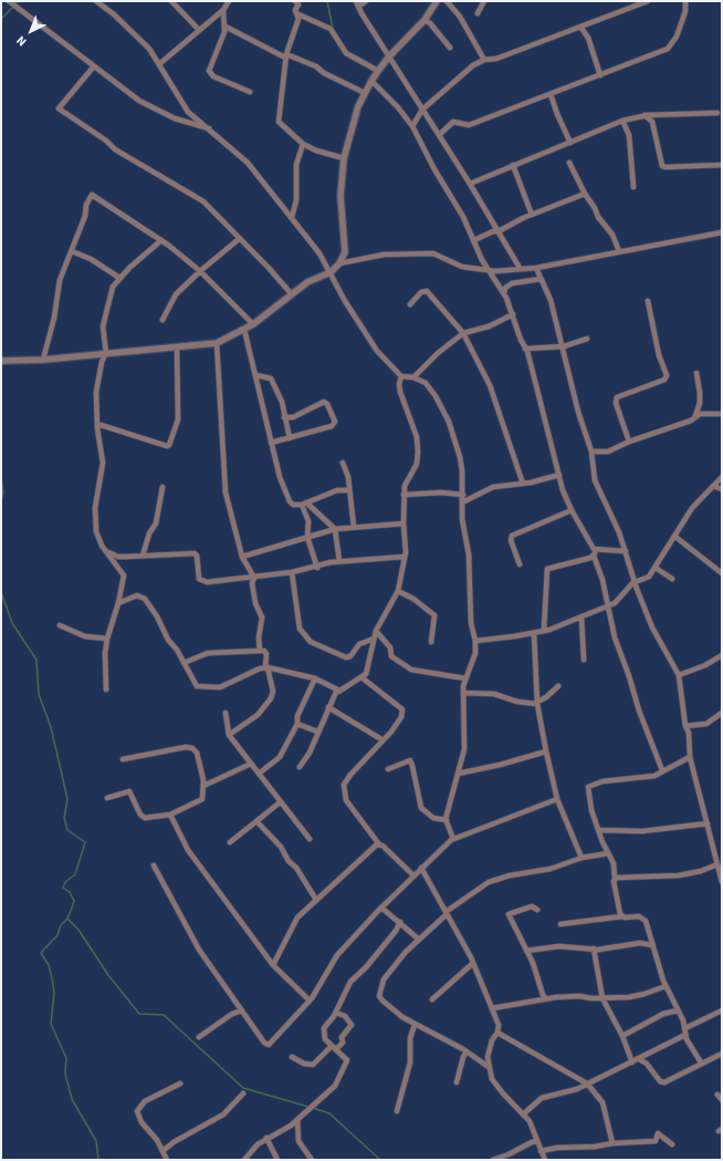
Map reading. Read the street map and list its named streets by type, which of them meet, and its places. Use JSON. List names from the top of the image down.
{
  "north": "bottom left"
}
